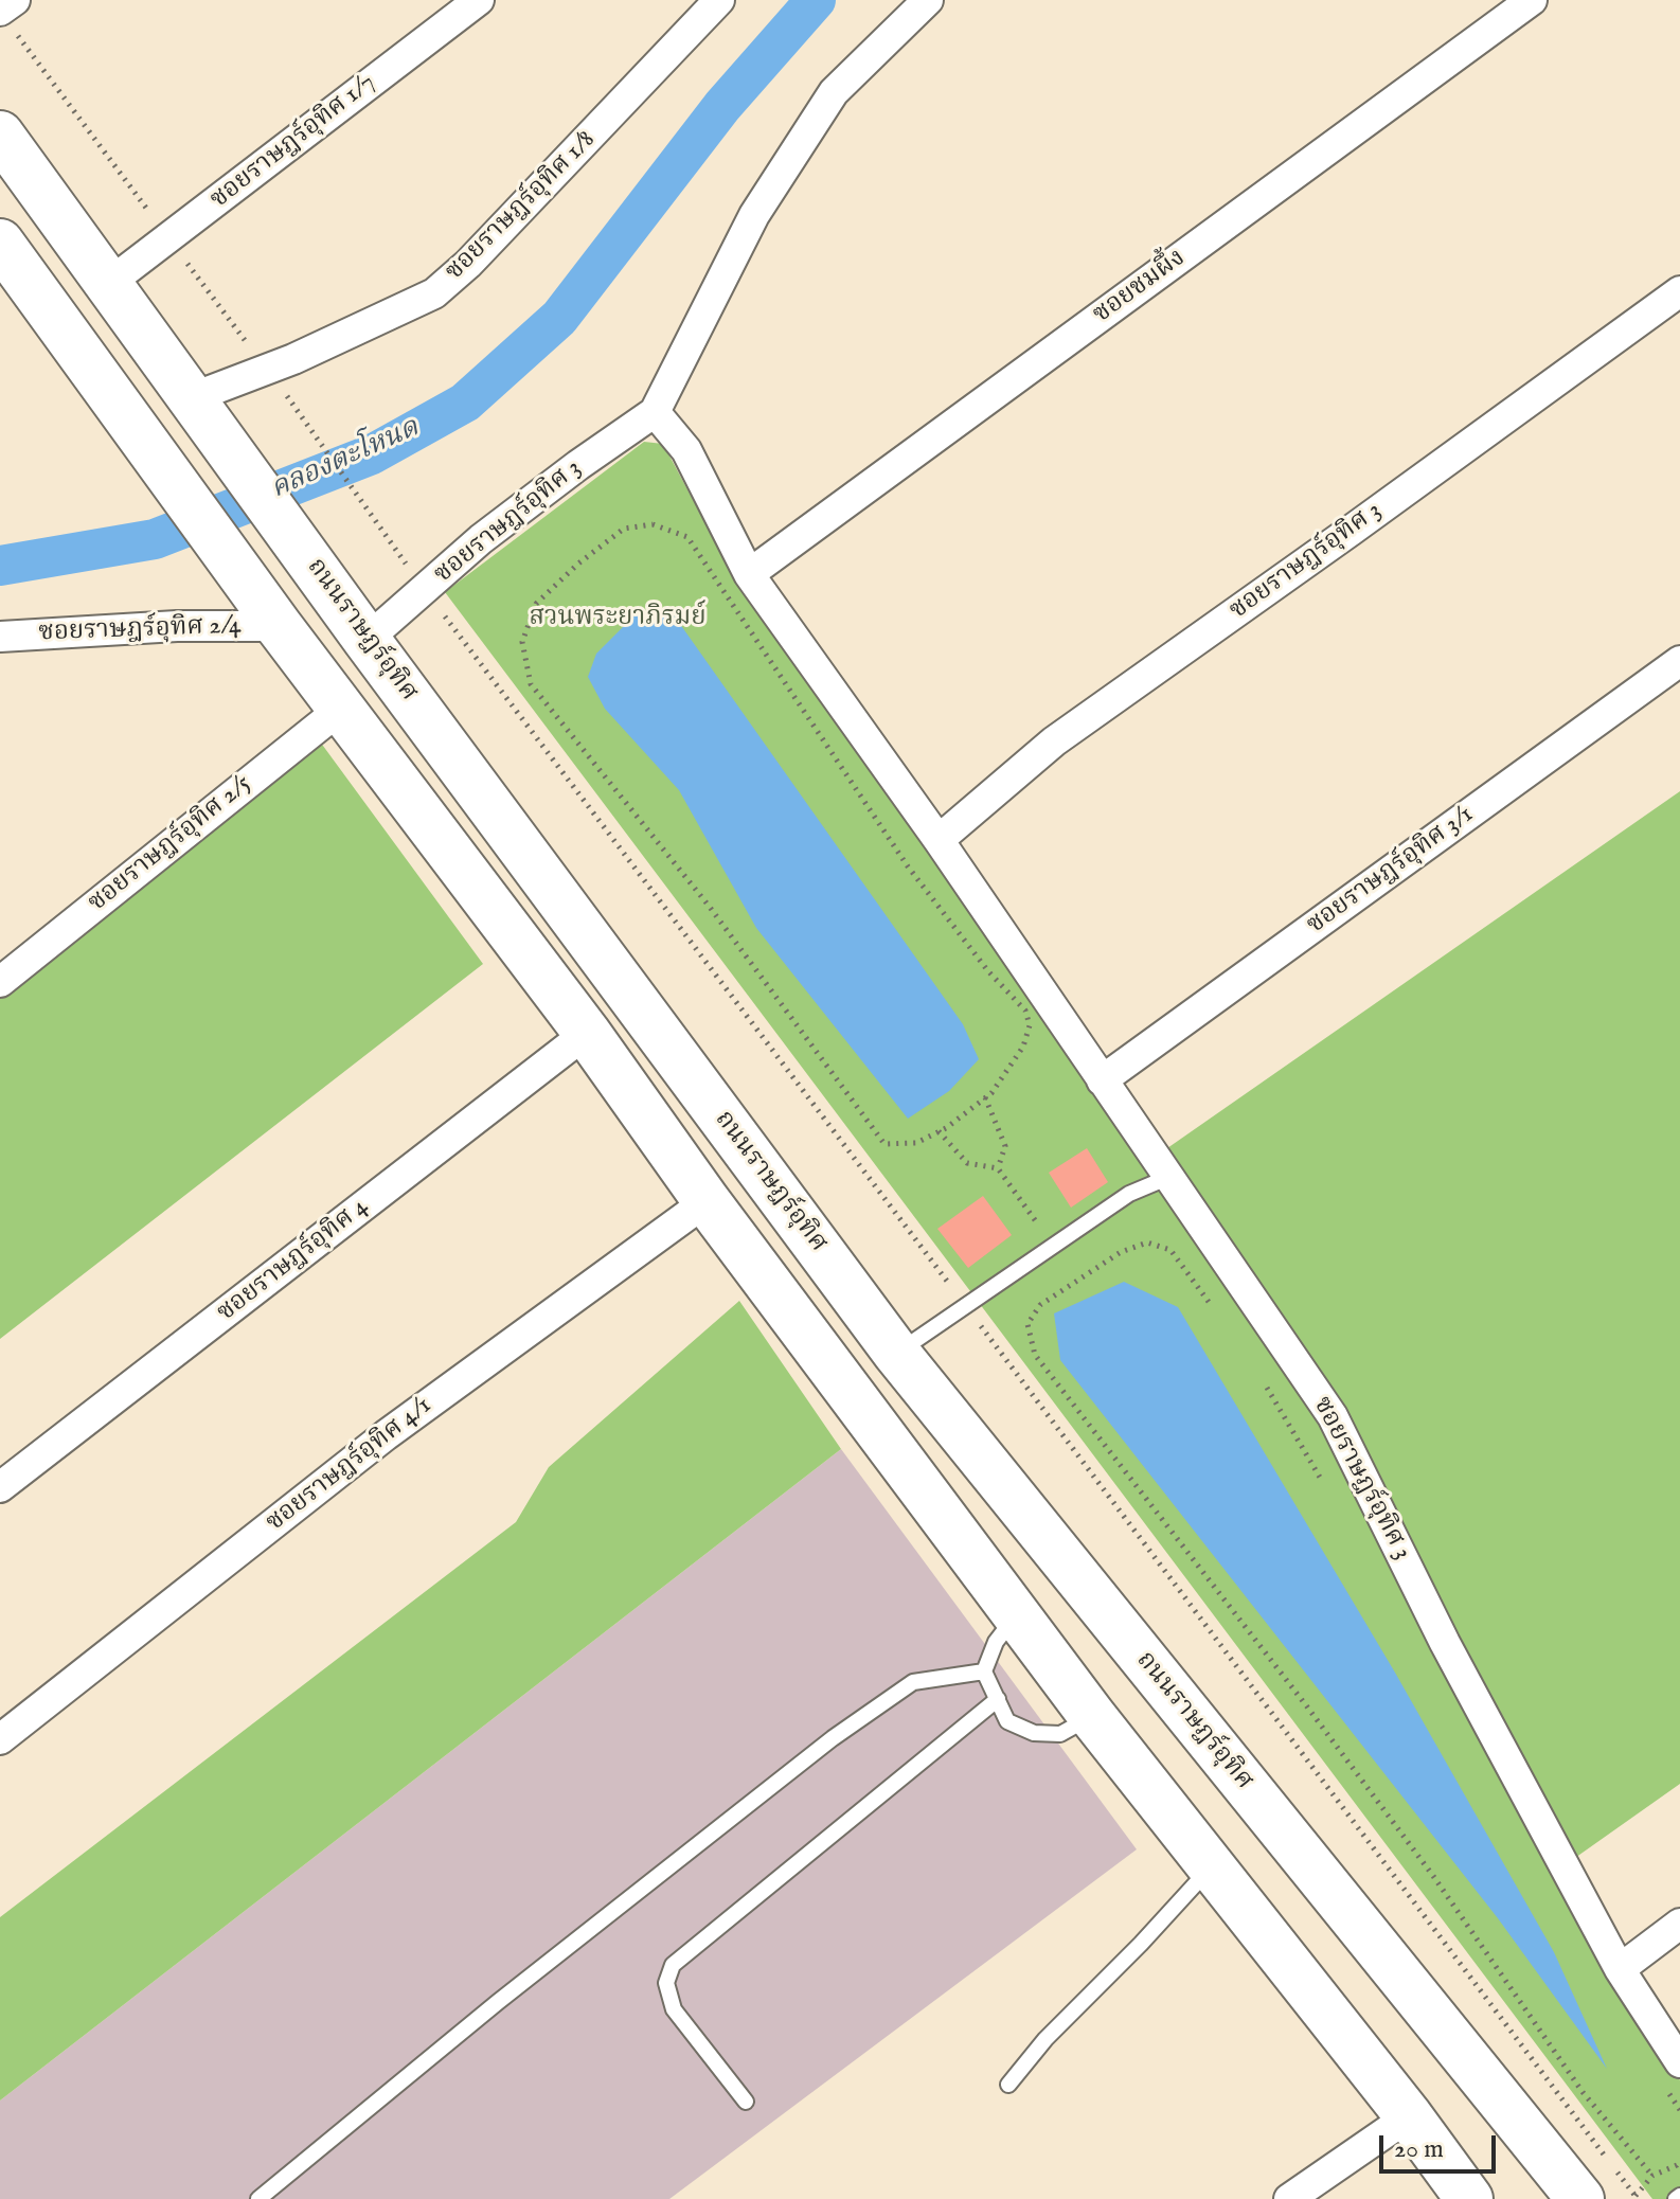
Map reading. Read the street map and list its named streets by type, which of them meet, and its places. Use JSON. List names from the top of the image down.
{
  "streets": {
    "main road": ["ถนนราษฎร์อุทิศ"],
    "street": [
      "ซอยราษฎร์อุทิศ 1/7",
      "ซอยราษฎร์อุทิศ 1/8",
      "ซอยชมผึ้ง",
      "ซอยราษฎร์อุทิศ 3",
      "ซอยราษฎร์อุทิศ 2/4",
      "ซอยราษฎร์อุทิศ 2/5",
      "ซอยราษฎร์อุทิศ 3/1",
      "ซอยราษฎร์อุทิศ 4",
      "ซอยราษฎร์อุทิศ 4/1"
    ]
  },
  "crossings": [
    ["ซอยราษฎร์อุทิศ 1/7", "ถนนราษฎร์อุทิศ"],
    ["ซอยราษฎร์อุทิศ 1/8", "ถนนราษฎร์อุทิศ"],
    ["ซอยชมผึ้ง", "ซอยราษฎร์อุทิศ 3"],
    ["ซอยราษฎร์อุทิศ 3", "ถนนราษฎร์อุทิศ"],
    ["ซอยราษฎร์อุทิศ 3", "ซอยราษฎร์อุทิศ 3/1"]
  ],
  "water": ["คลองตะโหนด"],
  "parks": ["สวนพระยาภิรมย์"],
  "scale_bar": "20 m"
}
